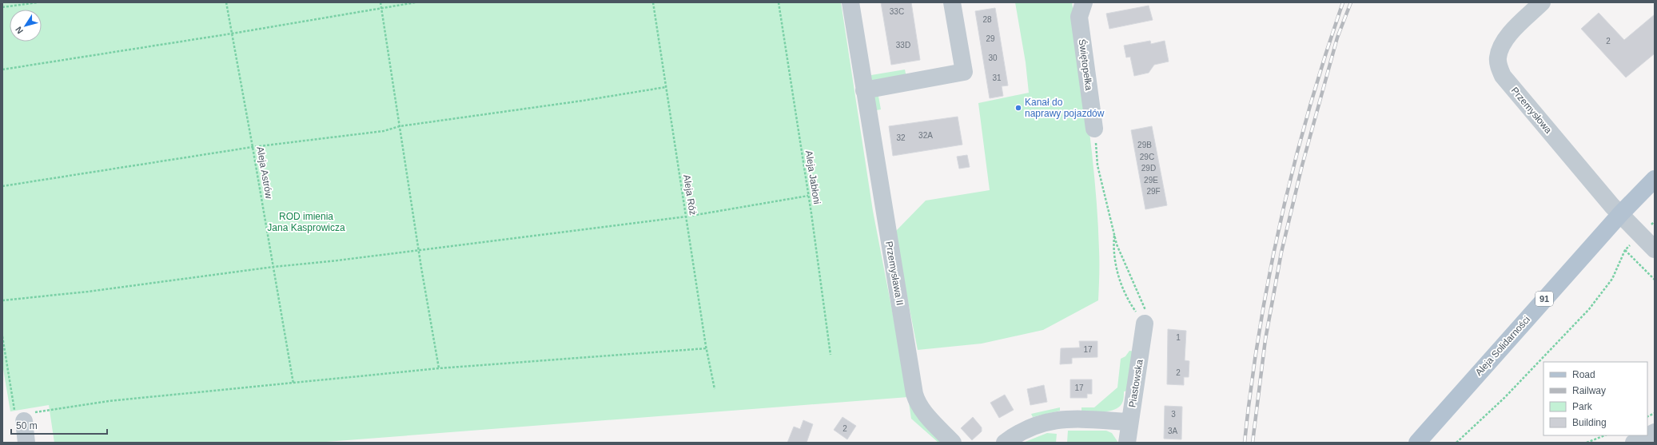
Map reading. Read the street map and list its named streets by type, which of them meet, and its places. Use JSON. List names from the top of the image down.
{
  "streets": {
    "main road": ["91", "Aleja Solidarności"],
    "street": [
      "Świętopełka",
      "Przemysłowa",
      "Przemysława II",
      "Piastowska"
    ],
    "path": ["Aleja Astrów", "Aleja Jabłoni", "Aleja Róż"]
  },
  "crossings": [
    ["Przemysłowa", "Aleja Solidarności"]
  ],
  "parks": ["ROD imienia Jana Kasprowicza"],
  "places": ["Kanał do naprawy pojazdów"],
  "house_numbers": [
    "33C",
    "28",
    "29",
    "2",
    "33D",
    "30",
    "31",
    "32A",
    "32",
    "29B",
    "29C",
    "29D",
    "29E",
    "29F",
    "1",
    "17",
    "2",
    "17",
    "3",
    "2",
    "3A"
  ],
  "legend": [
    "Road",
    "Railway",
    "Park",
    "Building"
  ],
  "scale_bar": "50 m",
  "north": "bottom left"
}
